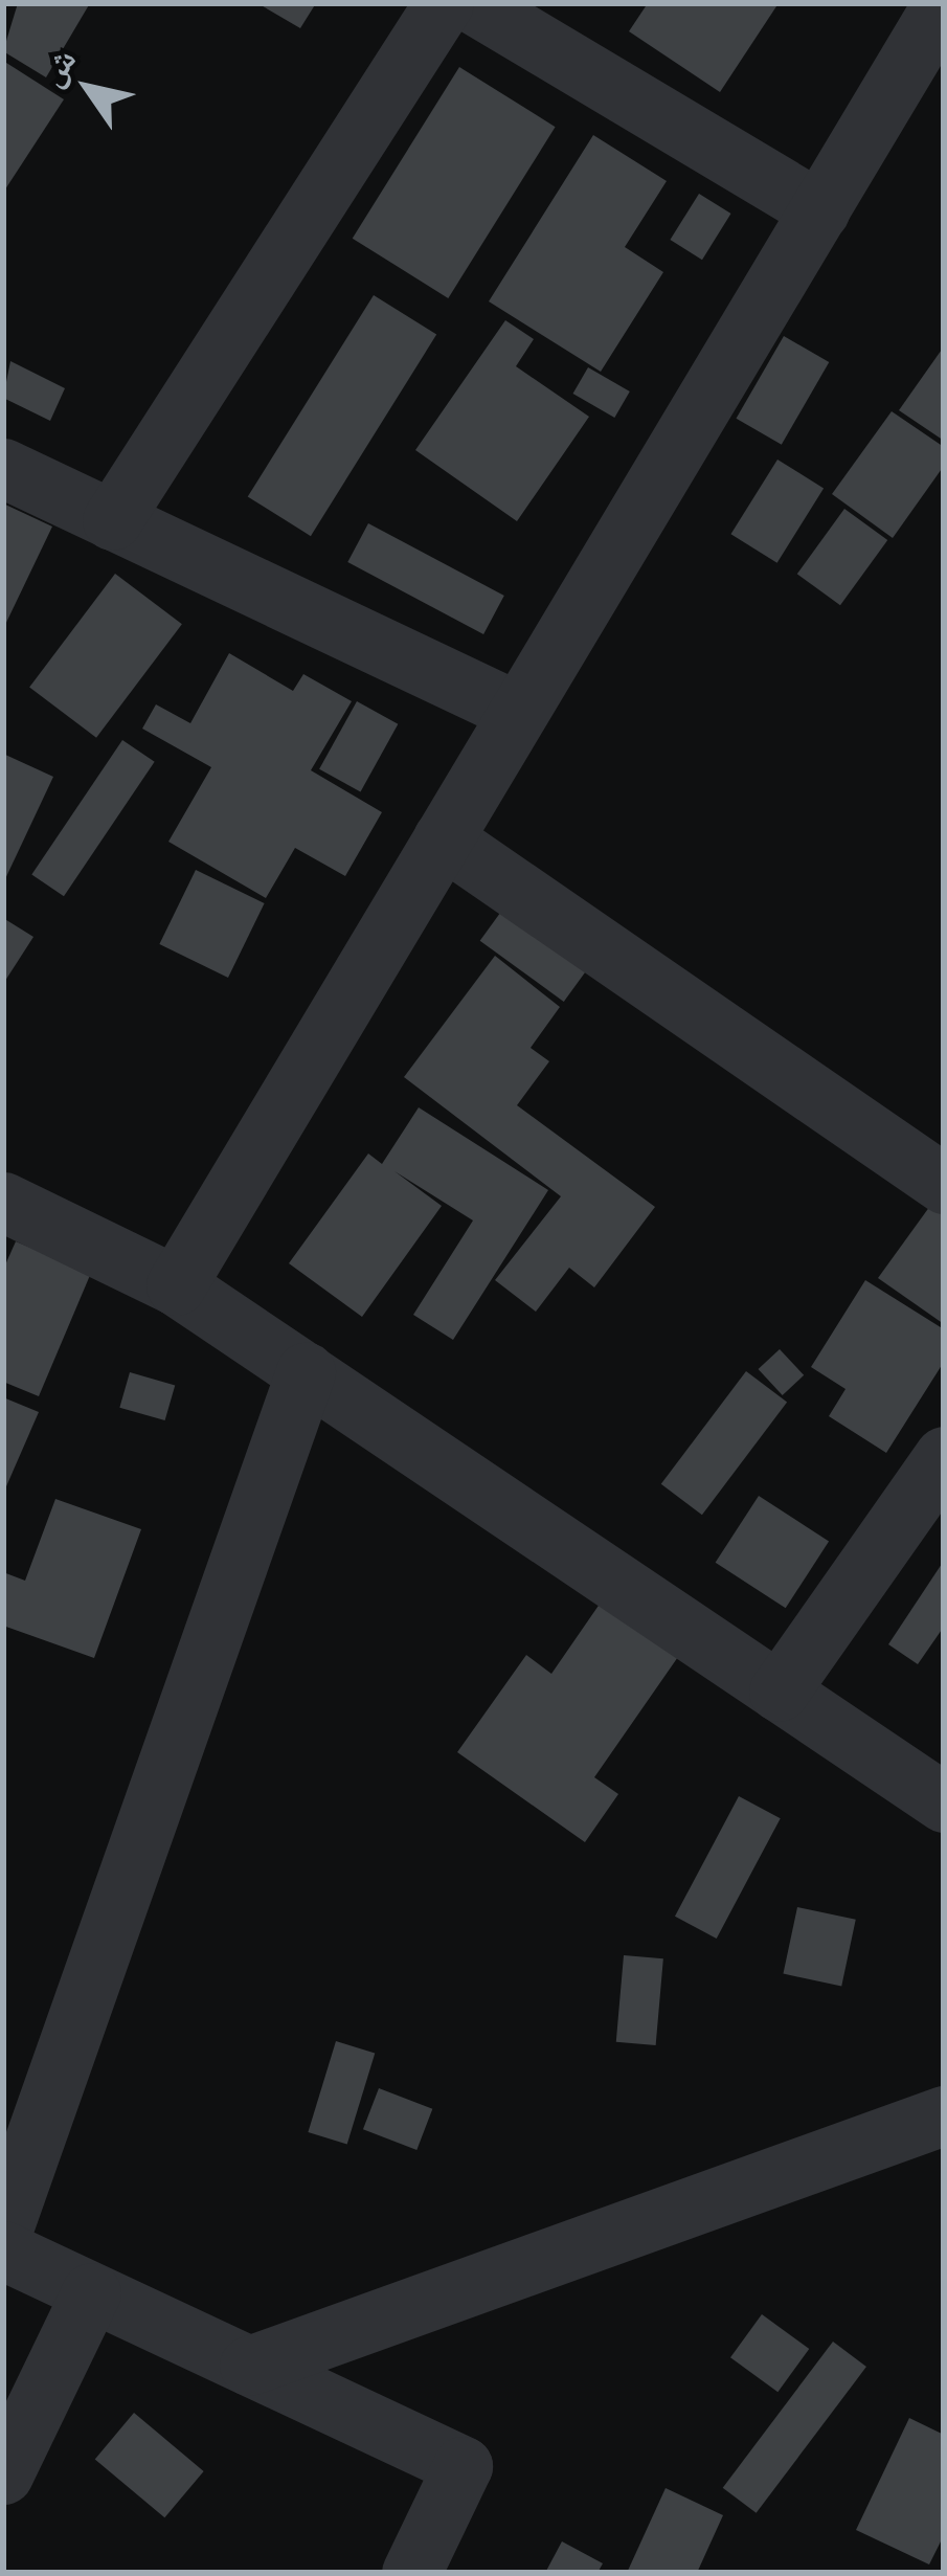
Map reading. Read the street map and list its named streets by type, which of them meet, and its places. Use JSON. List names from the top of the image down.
{
  "north": "top left"
}
